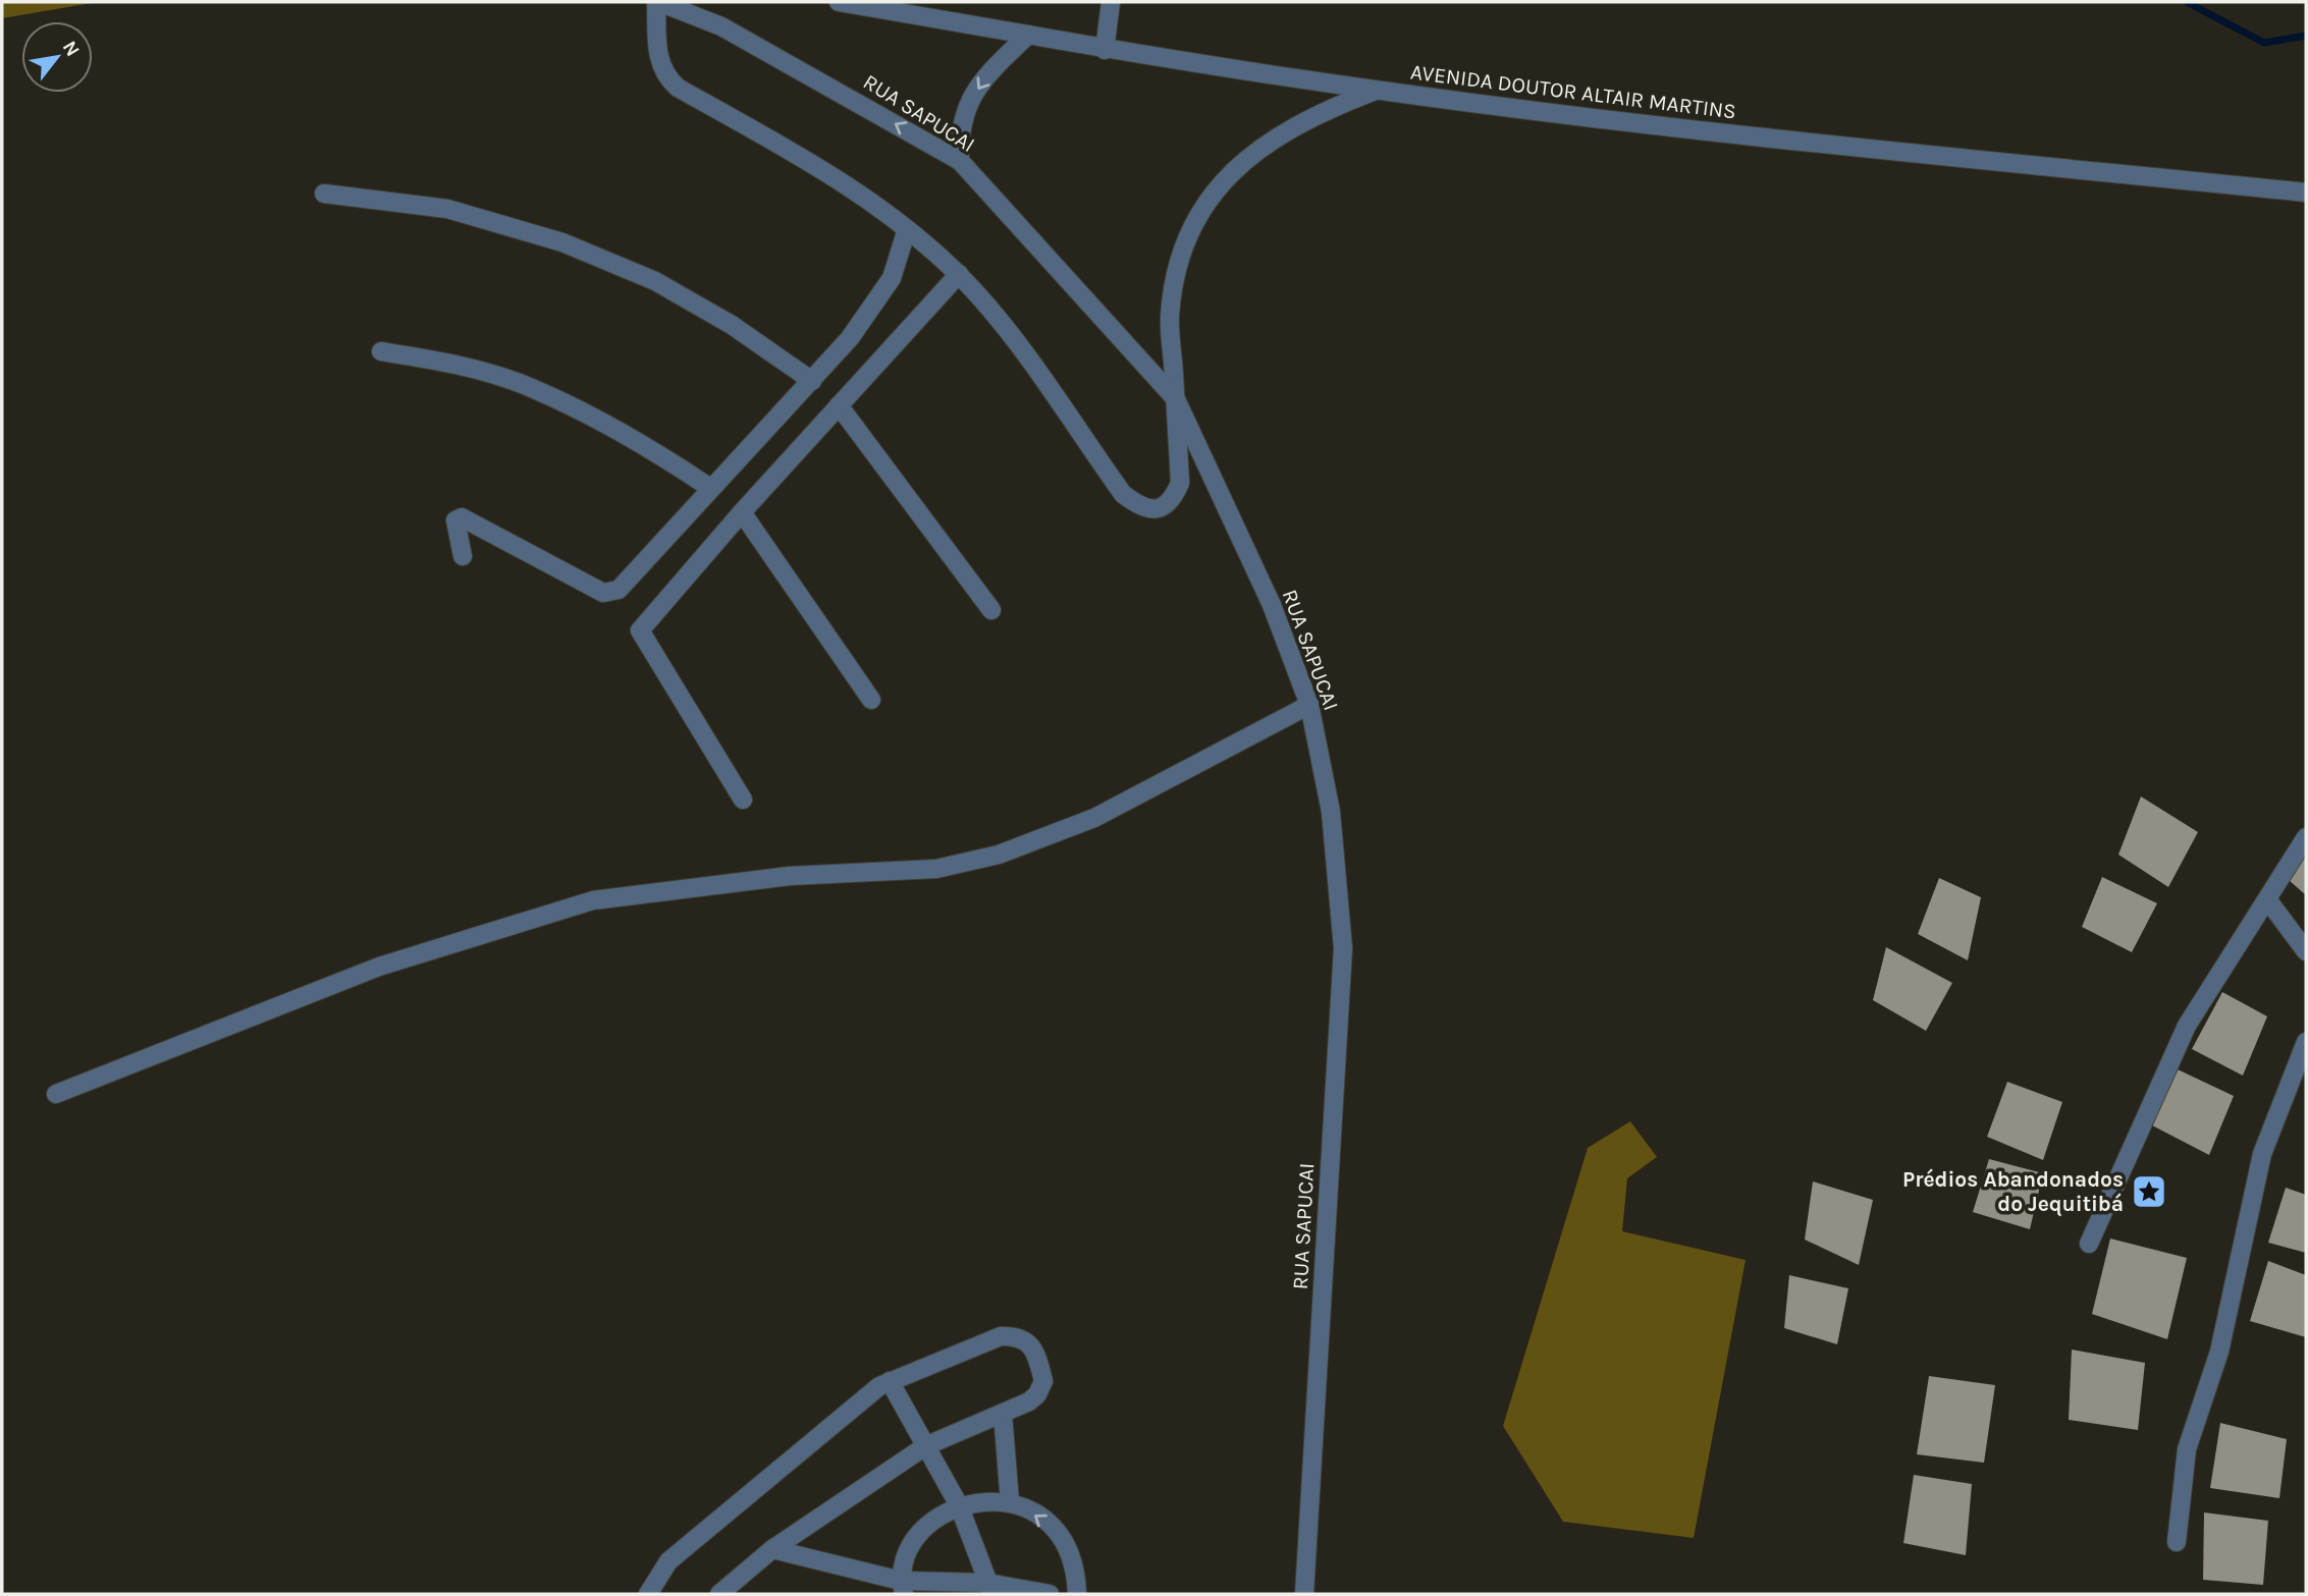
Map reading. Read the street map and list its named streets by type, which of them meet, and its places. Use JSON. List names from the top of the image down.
{
  "streets": {
    "street": ["AVENIDA DOUTOR ALTAIR MARTINS", "RUA SAPUCAI"]
  },
  "places": {
    "place": ["Prédios Abandonados do Jequitibá"]
  },
  "north": "top right"
}
